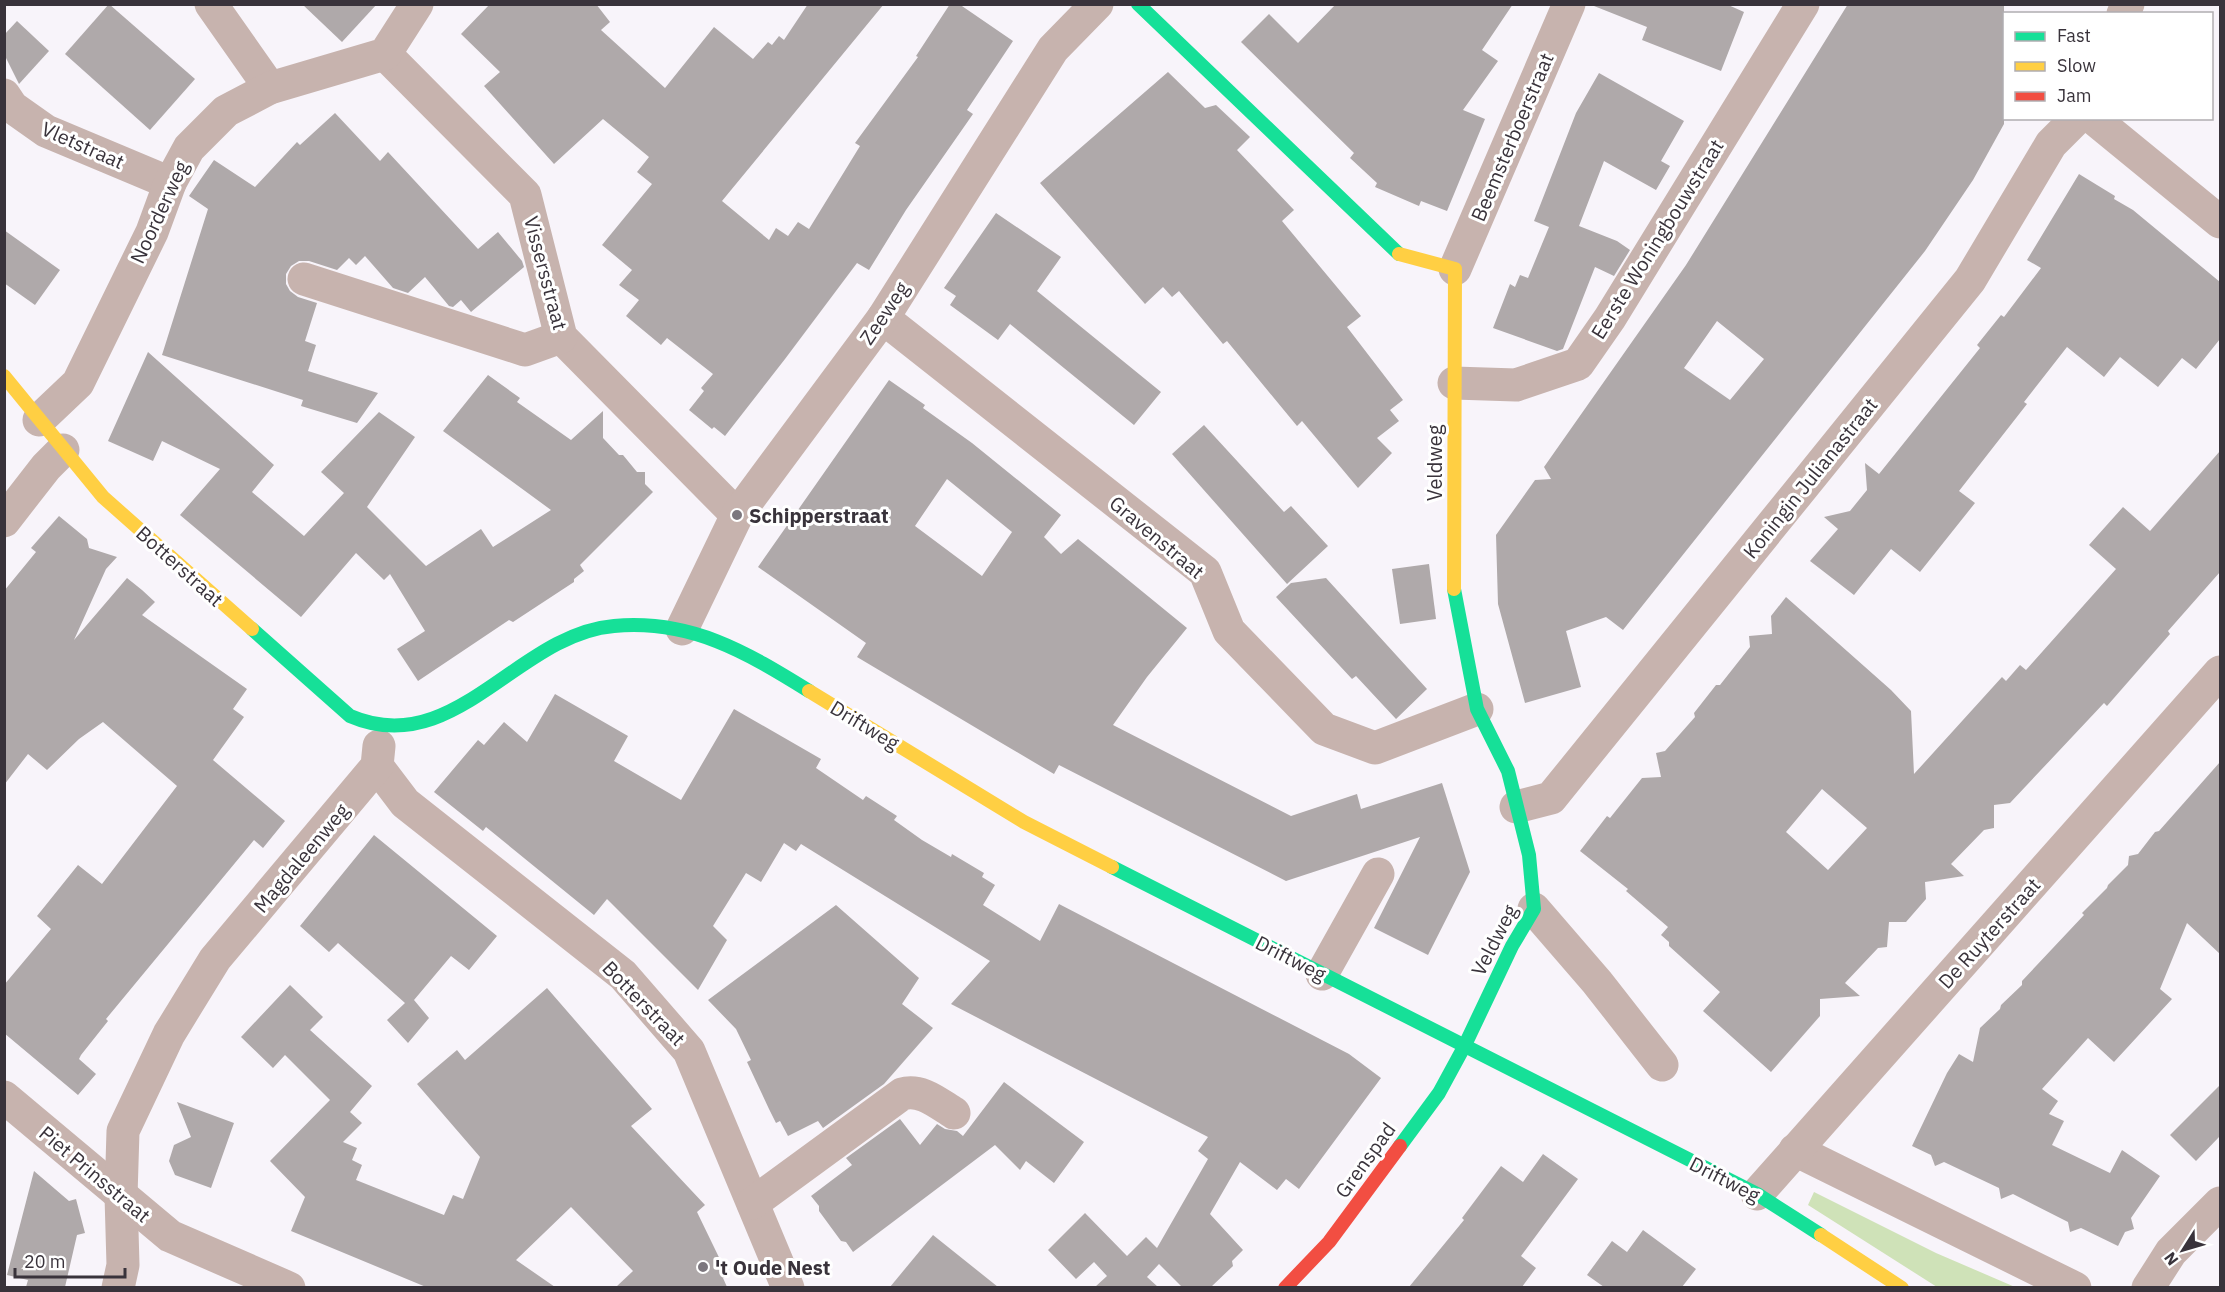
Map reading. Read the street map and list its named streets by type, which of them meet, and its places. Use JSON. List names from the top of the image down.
{
  "streets": {
    "street": [
      "Beemsterboerstraat",
      "Vletstraat",
      "Noorderweg",
      "Eerste Woningbouwstraat",
      "Vissersstraat",
      "Zeeweg",
      "Veldweg",
      "Koningin Julianastraat",
      "Gravenstraat",
      "Botterstraat",
      "Driftweg",
      "Magdaleenweg",
      "De Ruyterstraat",
      "Grenspad",
      "Piet Prinsstraat"
    ]
  },
  "crossings": [
    ["Beemsterboerstraat", "Veldweg"],
    ["Vletstraat", "Noorderweg"],
    ["Noorderweg", "Vissersstraat"],
    ["Noorderweg", "Botterstraat"],
    ["Eerste Woningbouwstraat", "Veldweg"],
    ["Vissersstraat", "Zeeweg"],
    ["Zeeweg", "Gravenstraat"],
    ["Zeeweg", "Driftweg"],
    ["Veldweg", "Koningin Julianastraat"],
    ["Veldweg", "Gravenstraat"],
    ["Veldweg", "Driftweg"],
    ["Veldweg", "Grenspad"],
    ["Botterstraat", "Magdaleenweg"],
    ["Driftweg", "De Ruyterstraat"],
    ["Driftweg", "Grenspad"],
    ["Magdaleenweg", "Piet Prinsstraat"]
  ],
  "places": ["Schipperstraat", "'t Oude Nest"],
  "legend": ["Fast", "Slow", "Jam"],
  "scale_bar": "20 m",
  "north": "bottom left"
}
